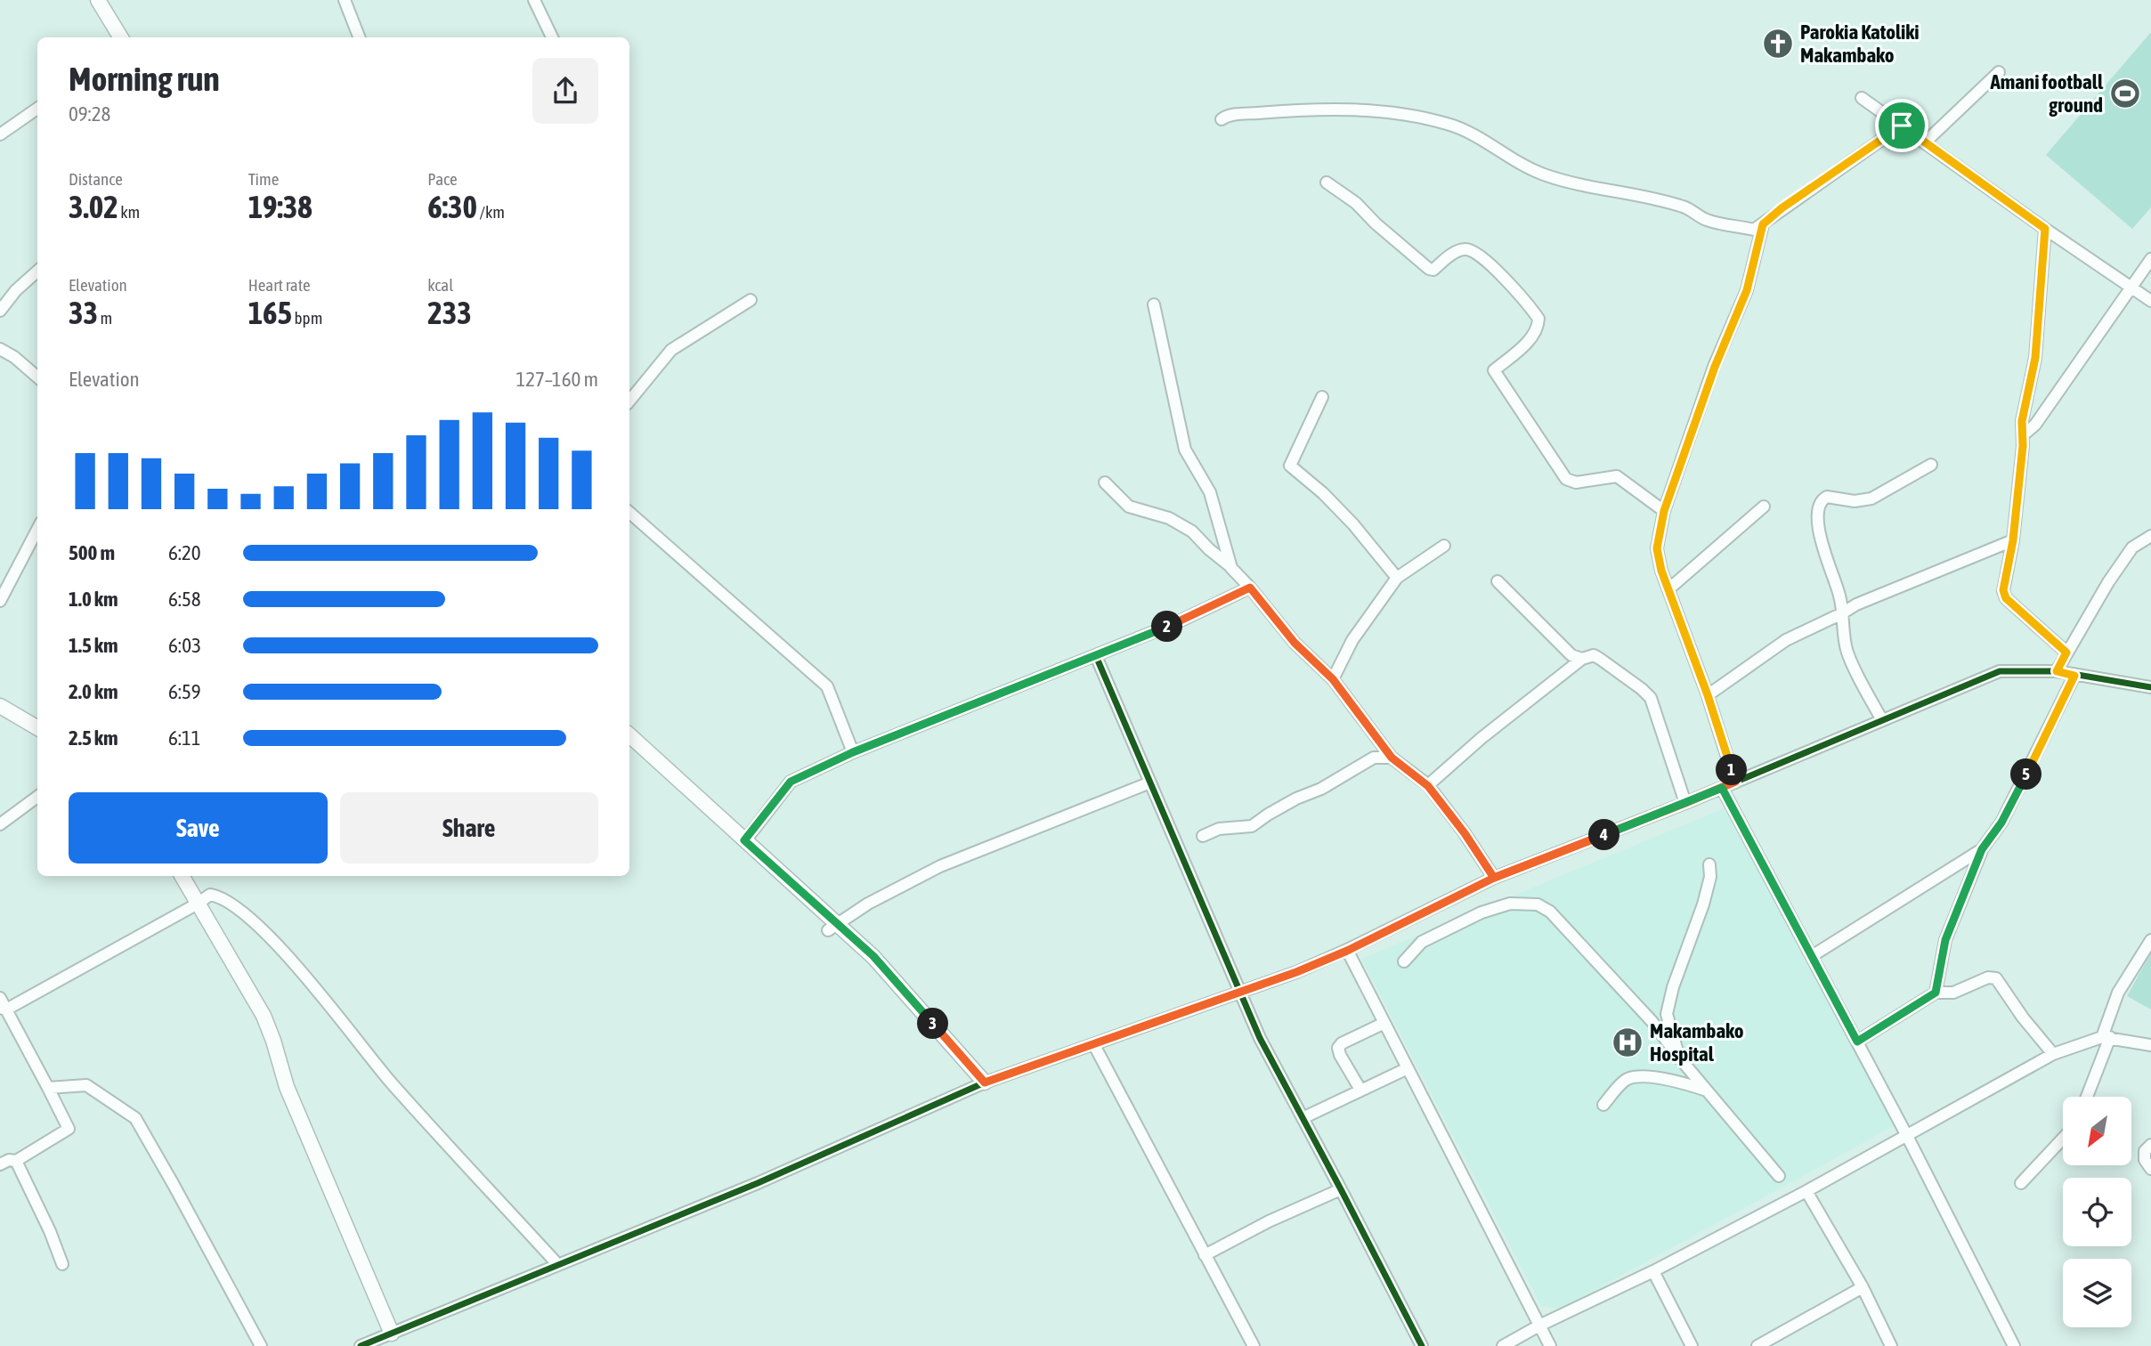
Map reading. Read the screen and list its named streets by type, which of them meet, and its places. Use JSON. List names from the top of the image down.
{
  "places": {
    "church": ["Parokia Katoliki Makambako"],
    "sports": ["Amani football ground"],
    "hospital": ["Makambako Hospital"]
  },
  "north": "bottom left",
  "page": {
    "heading": ["Morning run", "09:28"],
    "stats": [
      ["Distance", "3.02 km"],
      ["Time", "19:38"],
      ["Pace", "6:30 /km"],
      ["Elevation", "33 m"],
      ["Heart rate", "165 bpm"],
      ["kcal", "233"]
    ],
    "chart": ["Elevation", "127–160 m"],
    "list": [
      {
        "name": "500 m",
        "note": "6:20"
      },
      {
        "name": "1.0 km",
        "note": "6:58"
      },
      {
        "name": "1.5 km",
        "note": "6:03"
      },
      {
        "name": "2.0 km",
        "note": "6:59"
      },
      {
        "name": "2.5 km",
        "note": "6:11"
      }
    ],
    "pins": [
      "2",
      "1",
      "5",
      "4",
      "3"
    ],
    "buttons": ["Save", "Share"]
  }
}
